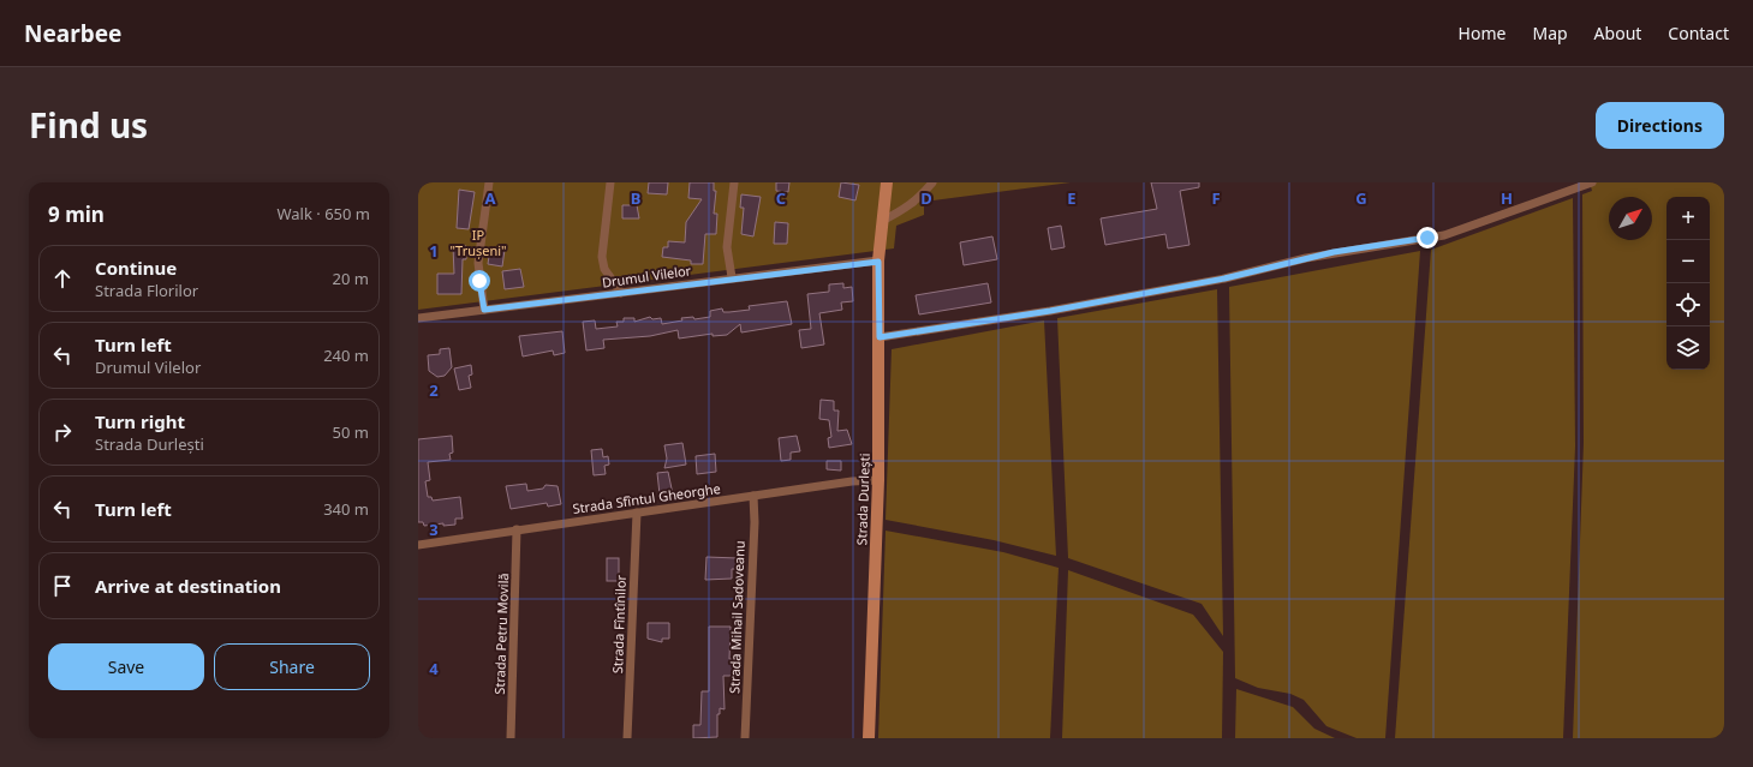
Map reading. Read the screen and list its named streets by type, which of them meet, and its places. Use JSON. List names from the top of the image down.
{
  "streets": {
    "street": [
      "Drumul Vilelor",
      "Strada Sfîntul Gheorghe",
      "Strada Durlești",
      "Strada Mihail Sadoveanu",
      "Strada Fîntînilor",
      "Strada Petru Movilă"
    ]
  },
  "crossings": [
    ["Drumul Vilelor", "Strada Durlești"],
    ["Strada Sfîntul Gheorghe", "Strada Durlești"],
    ["Strada Sfîntul Gheorghe", "Strada Mihail Sadoveanu"],
    ["Strada Sfîntul Gheorghe", "Strada Fîntînilor"],
    ["Strada Sfîntul Gheorghe", "Strada Petru Movilă"]
  ],
  "parks": ["IP \"Trușeni\""],
  "north": "top right",
  "page": {
    "header": "Nearbee",
    "nav": [
      "Home",
      "Map",
      "About",
      "Contact"
    ],
    "title": "Find us",
    "buttons": [
      "Directions",
      ["Save", "Share"]
    ],
    "heading": ["9 min", "Walk · 650 m"],
    "map_buttons": ["+", "−"],
    "list": [
      ["Continue", "Strada Florilor", "20 m"],
      ["Turn left", "Drumul Vilelor", "240 m"],
      ["Turn right", "Strada Durlești", "50 m"],
      ["Turn left", "340 m"],
      "Arrive at destination"
    ]
  },
  "grid": {
    "columns": [
      "A",
      "B",
      "C",
      "D",
      "E",
      "F",
      "G",
      "H"
    ],
    "rows": [
      "1",
      "2",
      "3",
      "4"
    ]
  }
}
